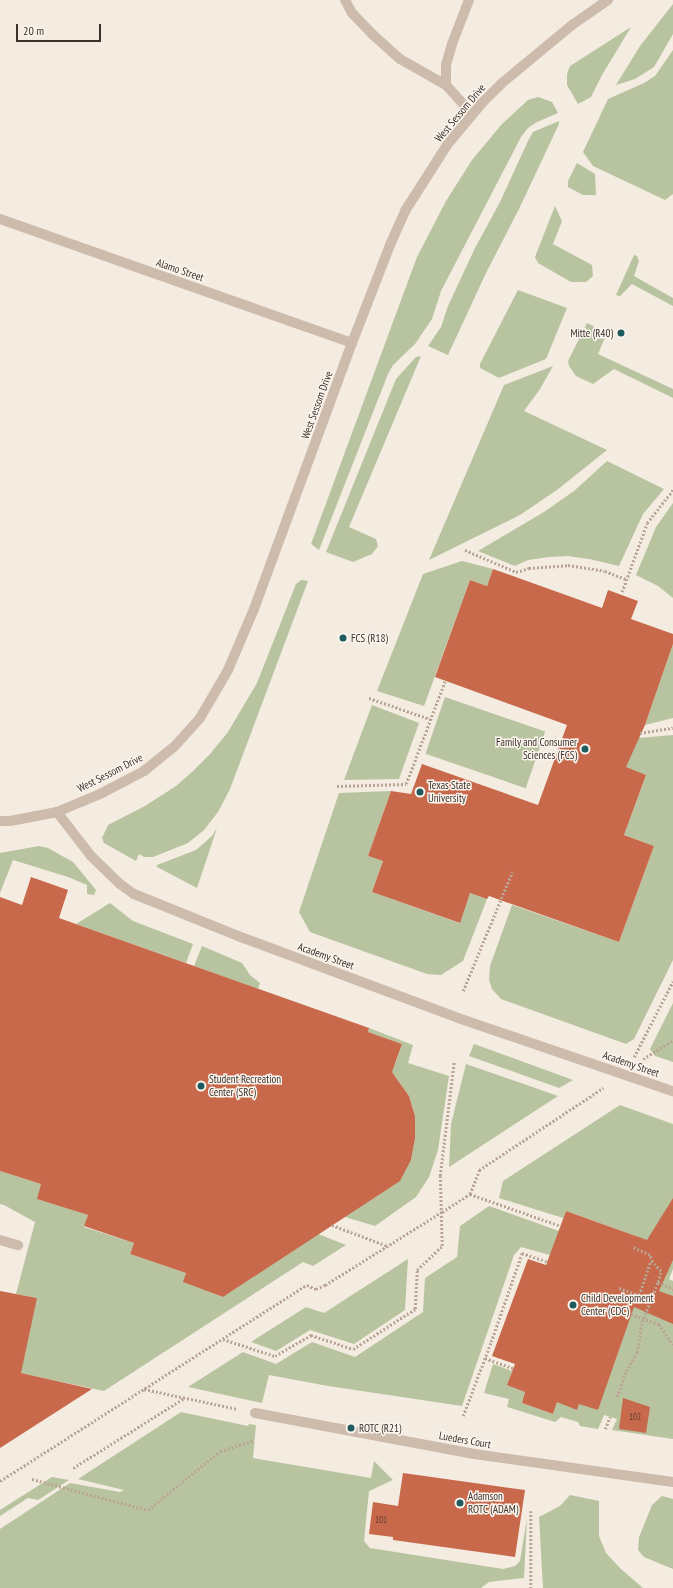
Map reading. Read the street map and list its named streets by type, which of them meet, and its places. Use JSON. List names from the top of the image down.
{
  "streets": {
    "street": [
      "West Sessom Drive",
      "Alamo Street",
      "Academy Street",
      "Lueders Court"
    ]
  },
  "crossings": [
    ["West Sessom Drive", "Alamo Street"],
    ["West Sessom Drive", "Academy Street"]
  ],
  "places": [
    "Mitte (R40)",
    "FCS (R18)",
    "Family and Consumer Sciences (FCS)",
    "Texas State University",
    "Student Recreation Center (SRC)",
    "Child Development Center (CDC)",
    "ROTC (R21)",
    "Adamson ROTC (ADAM)"
  ],
  "house_numbers": ["102", "101"],
  "scale_bar": "20 m"
}
